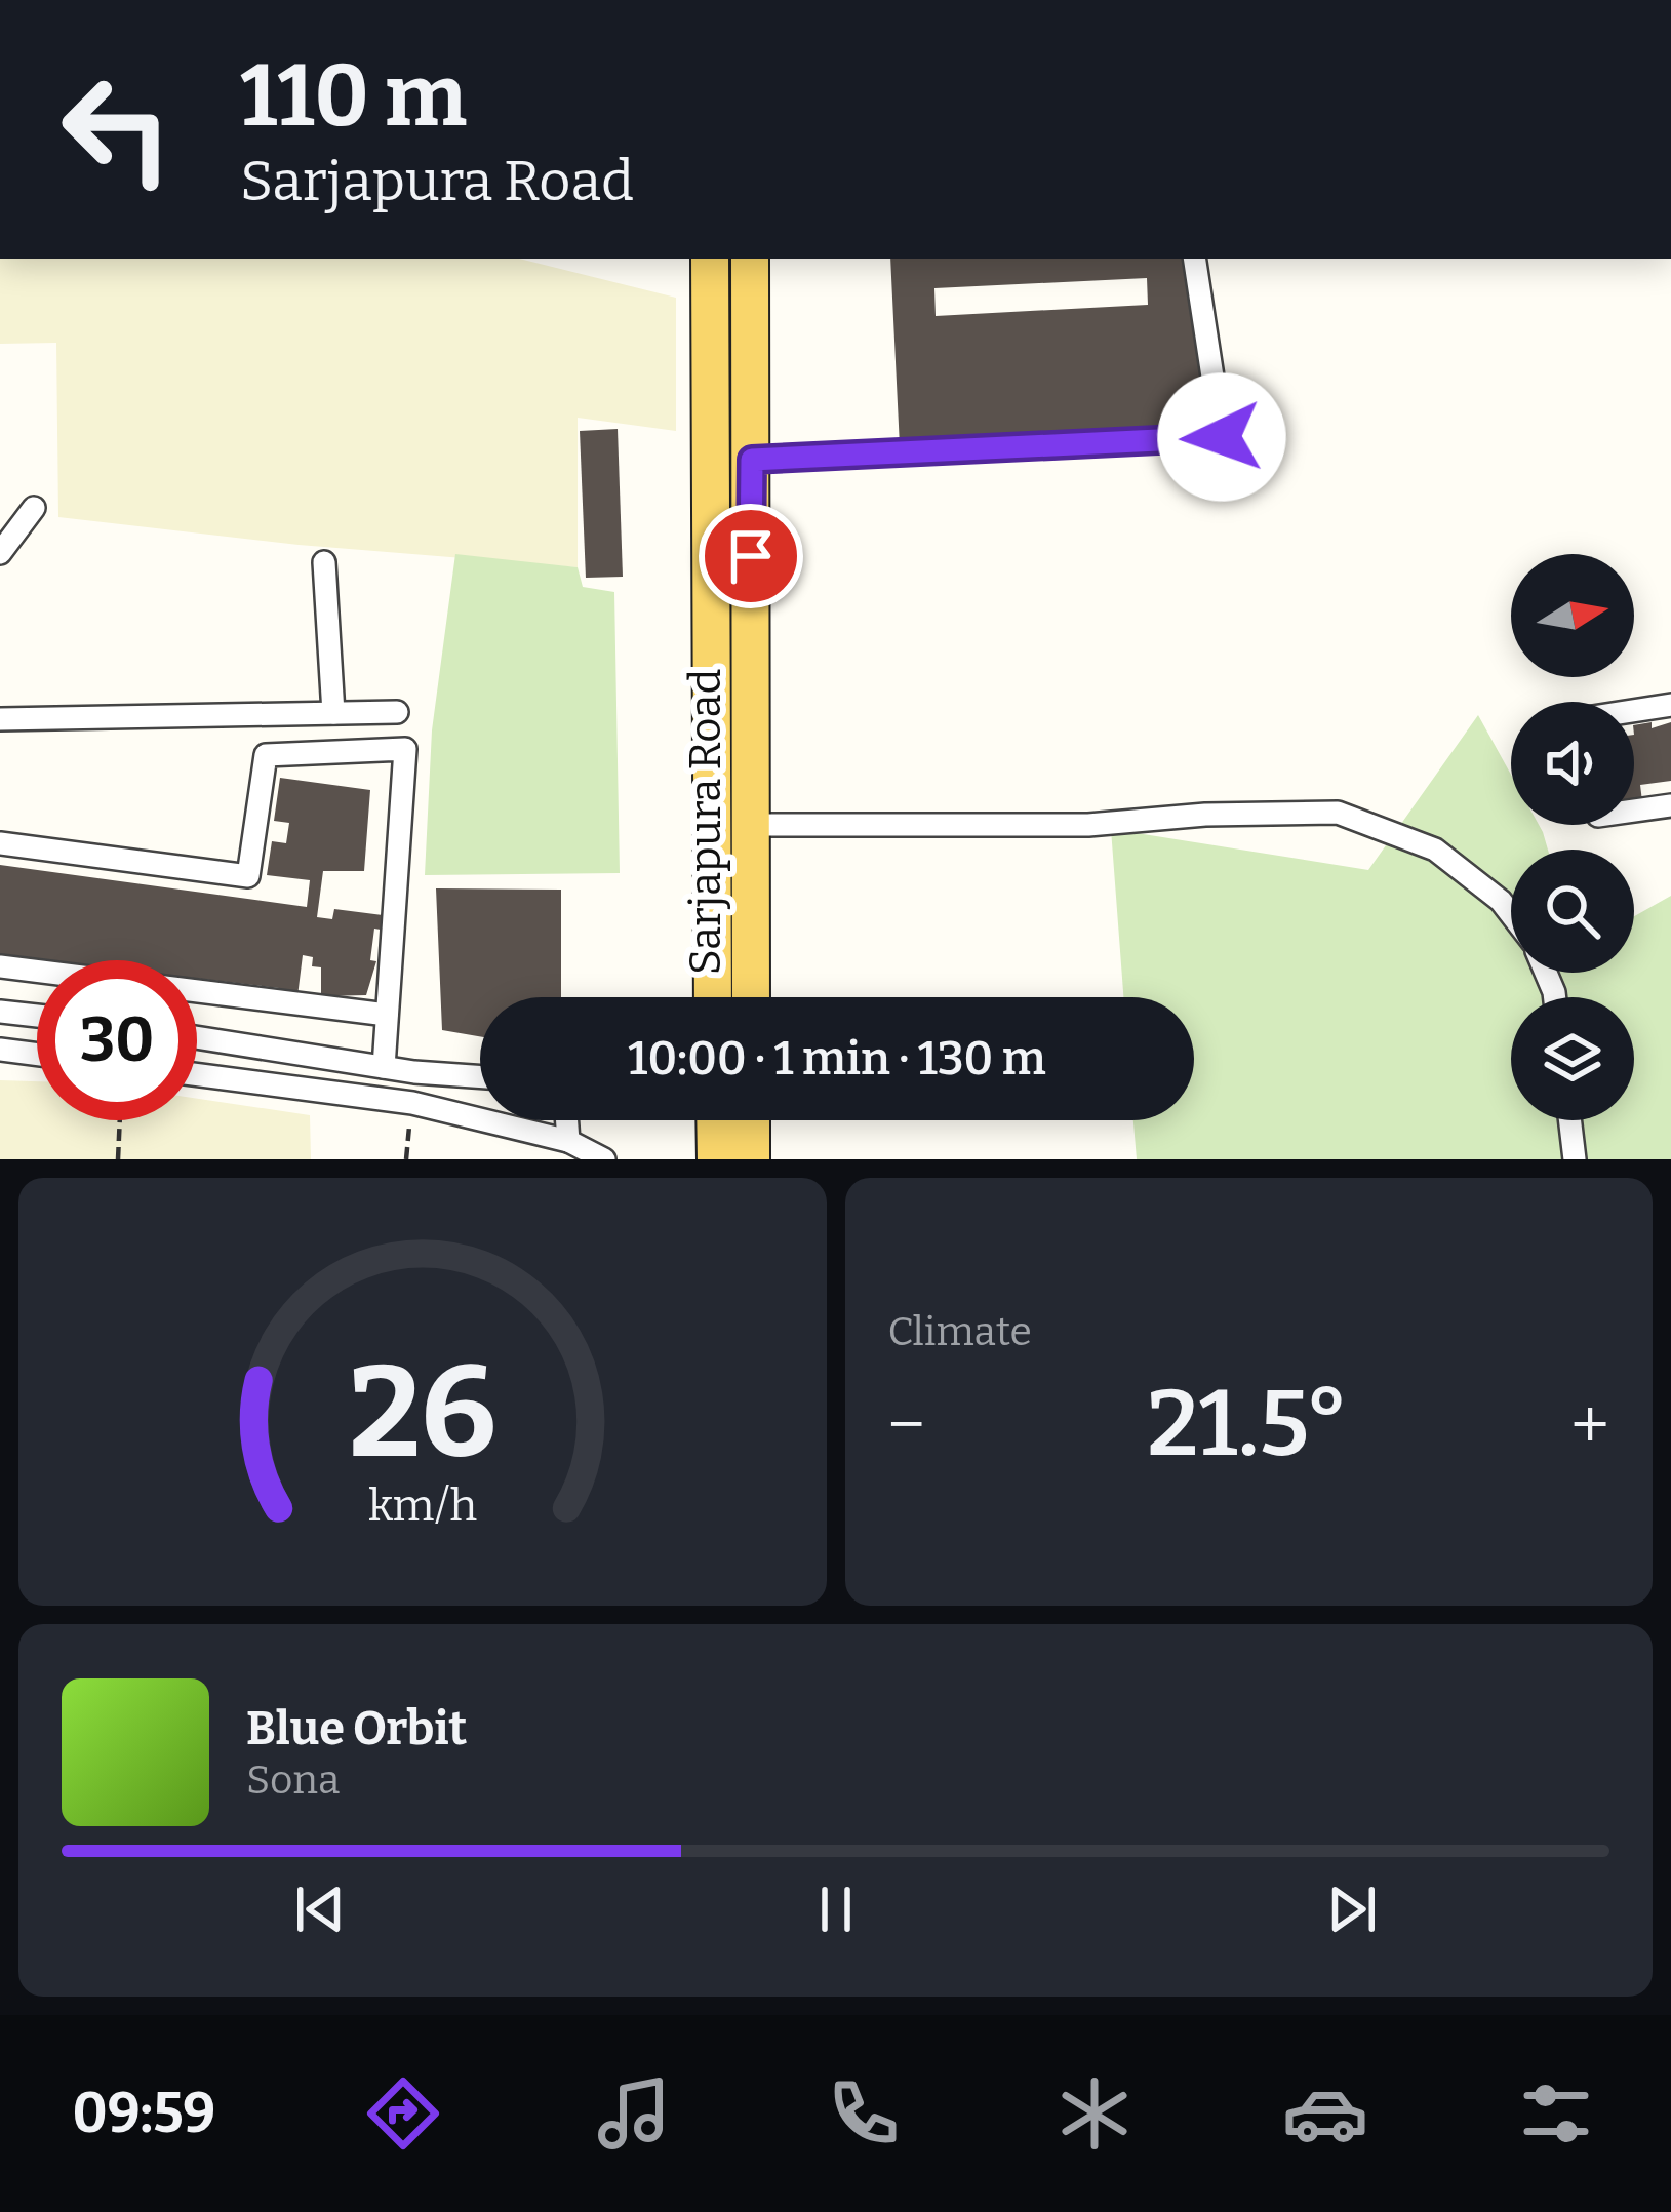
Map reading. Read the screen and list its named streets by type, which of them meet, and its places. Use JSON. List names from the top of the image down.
{
  "streets": {
    "main road": ["Sarjapura Road"]
  },
  "north": "right",
  "page": {
    "turn": ["110 m", "Sarjapura Road"],
    "limit": "30",
    "trip": "10:00 · 1 min · 130 m",
    "tile": "Climate",
    "heat": ["−", "21.5°", "+"],
    "song": ["Blue Orbit", "Sona"],
    "tabs": "09:59",
    "gauge": ["26", "km/h"]
  }
}
